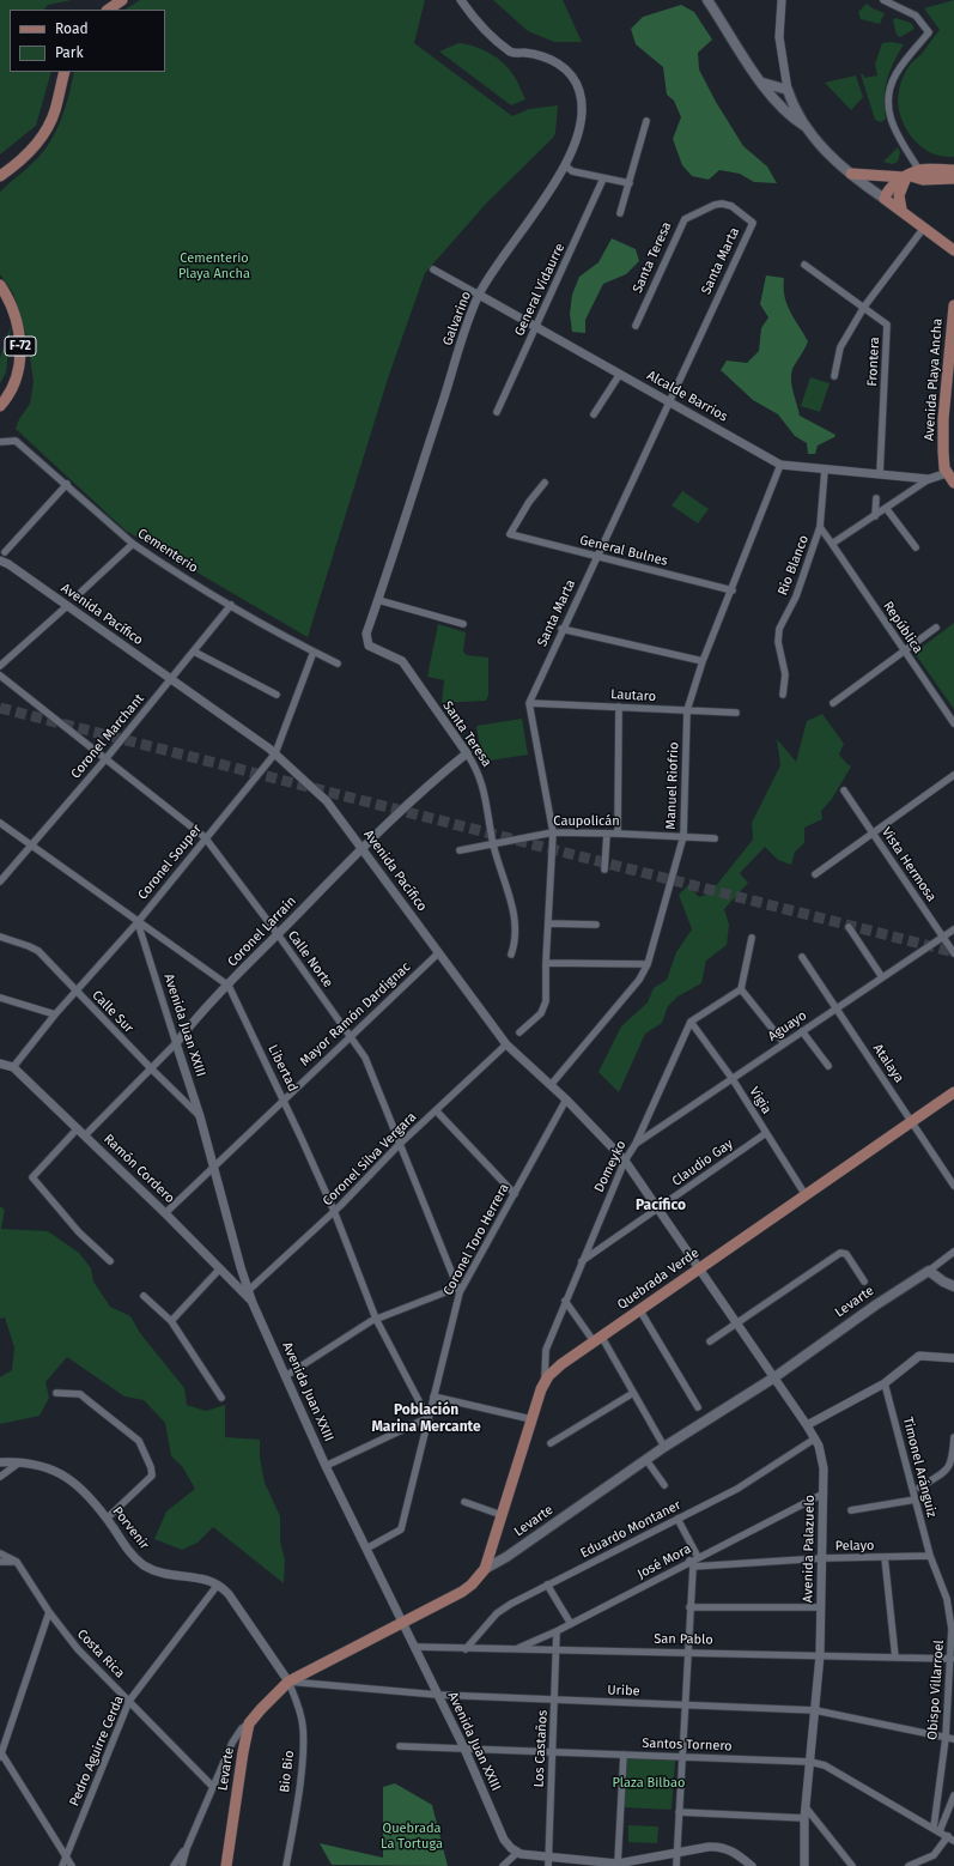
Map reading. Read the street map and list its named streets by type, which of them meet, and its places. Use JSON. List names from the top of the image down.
{
  "streets": {
    "main road": [
      "F-72",
      "Avenida Playa Ancha",
      "Quebrada Verde",
      "Levarte"
    ],
    "street": [
      "Santa Teresa",
      "Santa Marta",
      "General Vidaurre",
      "Galvarino",
      "Frontera",
      "Alcalde Barrios",
      "Cementerio",
      "General Bulnes",
      "Río Blanco",
      "Avenida Pacífico",
      "República",
      "Lautaro",
      "Coronel Marchant",
      "Manuel Riofrio",
      "Caupolicán",
      "Coronel Souper",
      "Vista Hermosa",
      "Coronel Larraín",
      "Calle Norte",
      "Calle Sur",
      "Mayor Ramón Dardignac",
      "Avenida Juan XXIII",
      "Aguayo",
      "Atalaya",
      "Libertad",
      "Vigia",
      "Coronel Silva Vergara",
      "Claudio Gay",
      "Domeyko",
      "Ramón Cordero",
      "Coronel Toro Herrera",
      "Timonel Aránguiz",
      "Porvenir",
      "Eduardo Montaner",
      "Pelayo",
      "Avenida Palazuelo",
      "José Mora",
      "San Pablo",
      "Costa Rica",
      "Obispo Villarroel",
      "Uribe",
      "Santos Tornero",
      "Los Castaños",
      "Pedro Aguirre Cerda",
      "Bio Bio"
    ]
  },
  "crossings": [
    ["Santa Teresa", "Santa Marta"],
    ["Santa Teresa", "Galvarino"],
    ["Santa Teresa", "Caupolicán"],
    ["Santa Teresa", "Coronel Larraín"],
    ["Santa Marta", "Alcalde Barrios"],
    ["Santa Marta", "General Bulnes"],
    ["Santa Marta", "Lautaro"],
    ["General Vidaurre", "Alcalde Barrios"],
    ["Galvarino", "Alcalde Barrios"],
    ["Frontera", "Alcalde Barrios"],
    ["Avenida Playa Ancha", "Alcalde Barrios"],
    ["Alcalde Barrios", "Río Blanco"],
    ["Alcalde Barrios", "Manuel Riofrio"],
    ["Cementerio", "Coronel Marchant"],
    ["Cementerio", "Coronel Souper"],
    ["General Bulnes", "Manuel Riofrio"],
    ["Río Blanco", "República"],
    ["Avenida Pacífico", "Coronel Marchant"],
    ["Avenida Pacífico", "Manuel Riofrio"],
    ["Avenida Pacífico", "Coronel Souper"],
    ["Avenida Pacífico", "Coronel Larraín"],
    ["Avenida Pacífico", "Mayor Ramón Dardignac"],
    ["Avenida Pacífico", "Coronel Silva Vergara"],
    ["Avenida Pacífico", "Claudio Gay"],
    ["Avenida Pacífico", "Domeyko"],
    ["Avenida Pacífico", "Coronel Toro Herrera"],
    ["Avenida Pacífico", "Quebrada Verde"],
    ["Avenida Pacífico", "Avenida Palazuelo"],
    ["Lautaro", "Manuel Riofrio"],
    ["Coronel Marchant", "Calle Norte"],
    ["Coronel Marchant", "Libertad"],
    ["Manuel Riofrio", "Caupolicán"],
    ["Coronel Souper", "Calle Norte"],
    ["Coronel Souper", "Calle Sur"],
    ["Coronel Souper", "Avenida Juan XXIII"],
    ["Coronel Souper", "Libertad"],
    ["Coronel Souper", "Ramón Cordero"],
    ["Vista Hermosa", "Aguayo"],
    ["Coronel Larraín", "Calle Norte"],
    ["Coronel Larraín", "Calle Sur"],
    ["Coronel Larraín", "Avenida Juan XXIII"],
    ["Coronel Larraín", "Libertad"],
    ["Coronel Larraín", "Ramón Cordero"],
    ["Calle Norte", "Mayor Ramón Dardignac"],
    ["Calle Norte", "Coronel Silva Vergara"],
    ["Calle Norte", "Coronel Toro Herrera"],
    ["Calle Sur", "Avenida Juan XXIII"],
    ["Mayor Ramón Dardignac", "Avenida Juan XXIII"],
    ["Mayor Ramón Dardignac", "Libertad"],
    ["Mayor Ramón Dardignac", "Ramón Cordero"],
    ["Avenida Juan XXIII", "Libertad"],
    ["Avenida Juan XXIII", "Coronel Silva Vergara"],
    ["Avenida Juan XXIII", "Ramón Cordero"],
    ["Avenida Juan XXIII", "Coronel Toro Herrera"],
    ["Avenida Juan XXIII", "Levarte"],
    ["Avenida Juan XXIII", "San Pablo"],
    ["Avenida Juan XXIII", "Uribe"],
    ["Avenida Juan XXIII", "Santos Tornero"],
    ["Aguayo", "Atalaya"],
    ["Aguayo", "Vigia"],
    ["Aguayo", "Domeyko"],
    ["Atalaya", "Quebrada Verde"],
    ["Libertad", "Coronel Silva Vergara"],
    ["Libertad", "Coronel Toro Herrera"],
    ["Vigia", "Claudio Gay"],
    ["Vigia", "Domeyko"],
    ["Vigia", "Quebrada Verde"],
    ["Claudio Gay", "Domeyko"],
    ["Domeyko", "Quebrada Verde"],
    ["Quebrada Verde", "Levarte"],
    ["Quebrada Verde", "Avenida Palazuelo"],
    ["Levarte", "Avenida Palazuelo"],
    ["Levarte", "Uribe"],
    ["Levarte", "Bio Bio"],
    ["Timonel Aránguiz", "Pelayo"],
    ["Timonel Aránguiz", "Obispo Villarroel"],
    ["Porvenir", "Pedro Aguirre Cerda"],
    ["Eduardo Montaner", "Avenida Palazuelo"],
    ["Eduardo Montaner", "San Pablo"],
    ["Pelayo", "Avenida Palazuelo"],
    ["Pelayo", "José Mora"],
    ["Pelayo", "Obispo Villarroel"],
    ["Avenida Palazuelo", "José Mora"],
    ["Avenida Palazuelo", "San Pablo"],
    ["Avenida Palazuelo", "Uribe"],
    ["Avenida Palazuelo", "Santos Tornero"],
    ["José Mora", "San Pablo"],
    ["José Mora", "Los Castaños"],
    ["San Pablo", "Obispo Villarroel"],
    ["San Pablo", "Los Castaños"],
    ["Costa Rica", "Pedro Aguirre Cerda"],
    ["Obispo Villarroel", "Uribe"],
    ["Obispo Villarroel", "Santos Tornero"],
    ["Uribe", "Los Castaños"],
    ["Uribe", "Bio Bio"],
    ["Santos Tornero", "Los Castaños"]
  ],
  "districts": ["Pacífico", "Población Marina Mercante"],
  "parks": ["Cementerio Playa Ancha", "Plaza Bilbao", "Quebrada La Tortuga"],
  "legend": ["Road", "Park"]
}
